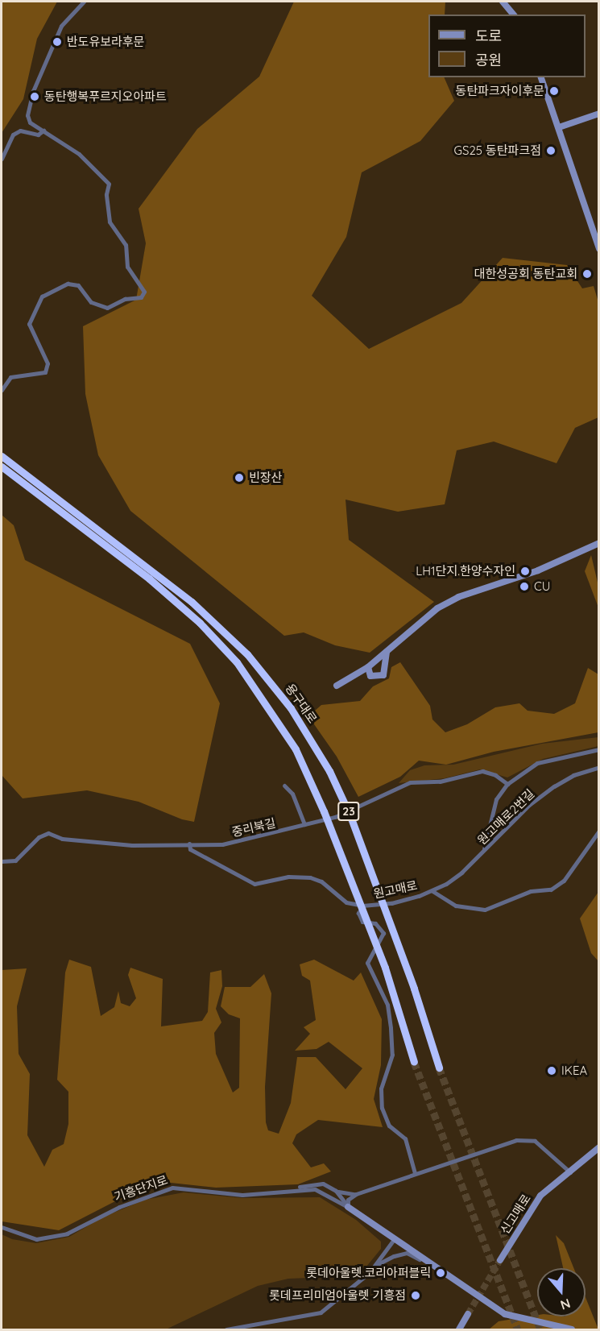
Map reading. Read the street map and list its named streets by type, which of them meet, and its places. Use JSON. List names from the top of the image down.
{
  "streets": {
    "highway": ["용구대로", "23"],
    "street": [
      "원고매로2번길",
      "중리북길",
      "원고매로",
      "기흥단지로",
      "신고매로"
    ]
  },
  "crossings": [
    ["원고매로2번길", "원고매로"],
    ["중리북길", "원고매로"]
  ],
  "places": [
    "반도유보라후문",
    "동탄파크자이후문",
    "동탄행복푸르지오아파트",
    "GS25 동탄파크점",
    "대한성공회 동탄교회",
    "빈장산",
    "LH1단지.한양수자인",
    "CU",
    "IKEA",
    "롯데아울렛.코리아퍼블릭",
    "롯데프리미엄아울렛 기흥점"
  ],
  "legend": ["도로", "공원"],
  "north": "bottom"
}
